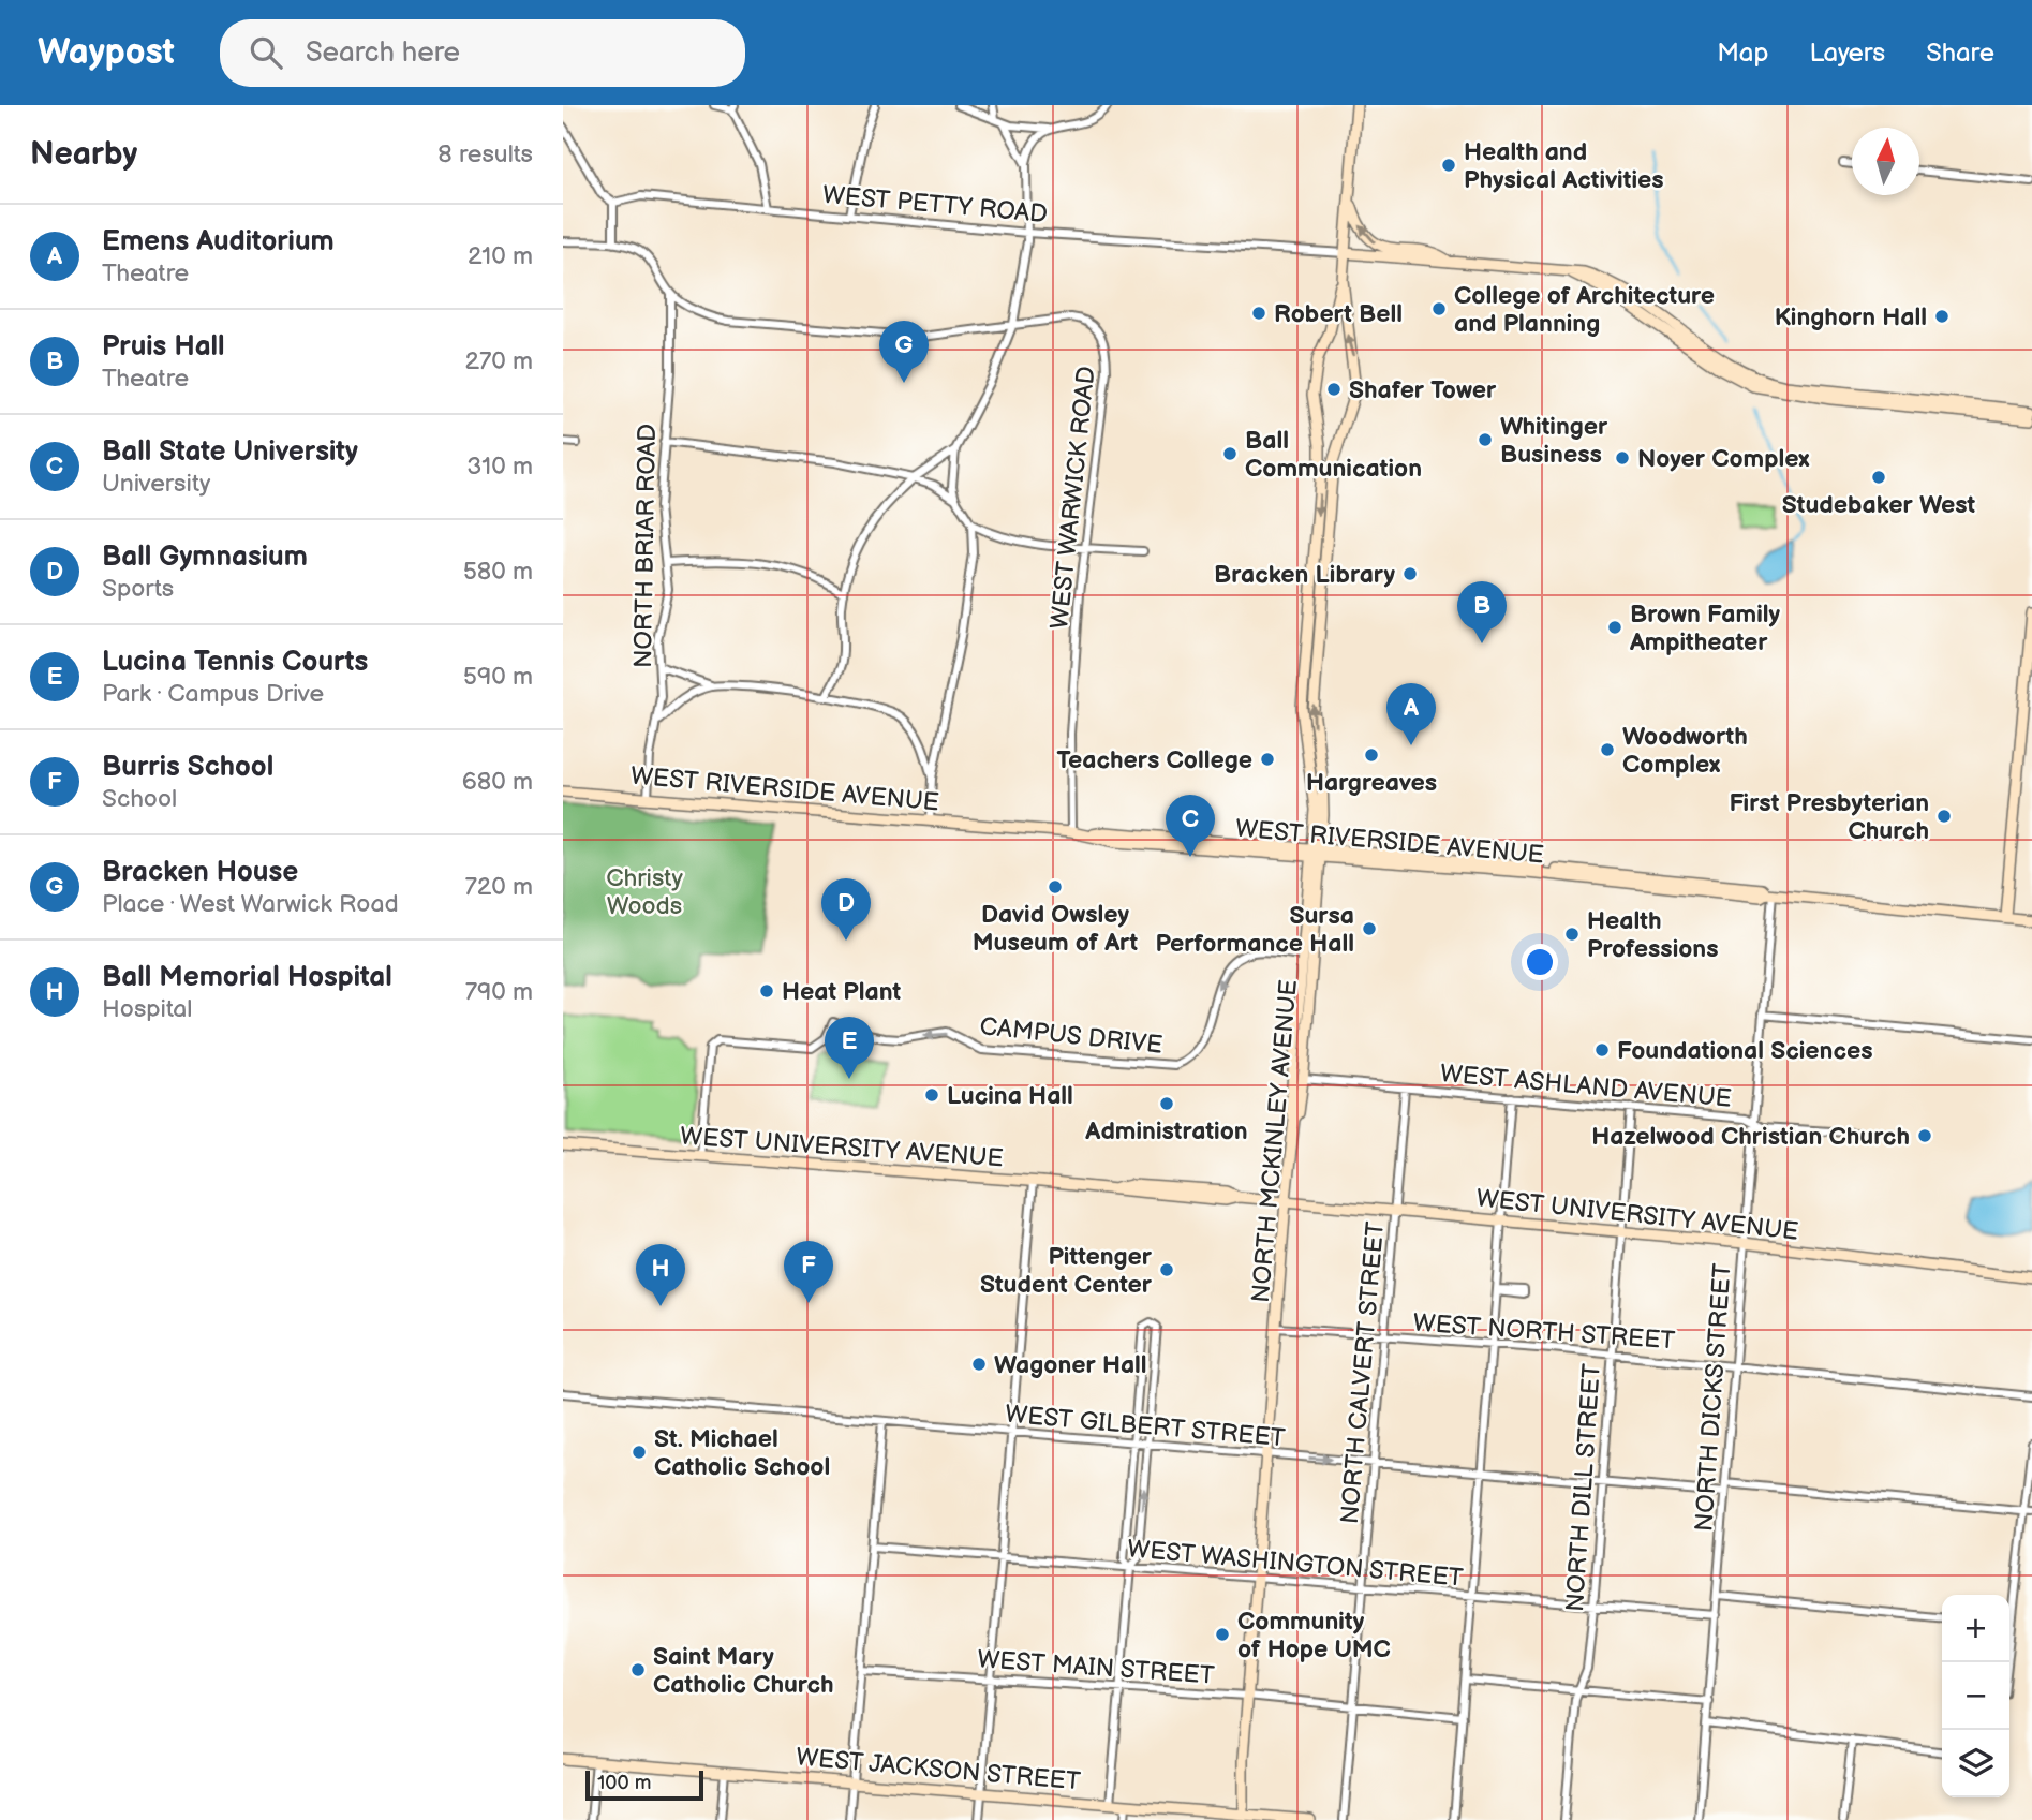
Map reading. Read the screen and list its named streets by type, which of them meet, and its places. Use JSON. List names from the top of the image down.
{
  "streets": {
    "street": [
      "WEST PETTY ROAD",
      "WEST WARWICK ROAD",
      "NORTH BRIAR ROAD",
      "WEST RIVERSIDE AVENUE",
      "CAMPUS DRIVE",
      "WEST ASHLAND AVENUE",
      "NORTH MCKINLEY AVENUE",
      "WEST UNIVERSITY AVENUE",
      "WEST NORTH STREET",
      "NORTH CALVERT STREET",
      "NORTH DICKS STREET",
      "WEST GILBERT STREET",
      "NORTH DILL STREET",
      "WEST WASHINGTON STREET",
      "WEST MAIN STREET",
      "WEST JACKSON STREET"
    ]
  },
  "crossings": [
    ["WEST PETTY ROAD", "NORTH MCKINLEY AVENUE"],
    ["WEST WARWICK ROAD", "NORTH BRIAR ROAD"],
    ["WEST WARWICK ROAD", "WEST RIVERSIDE AVENUE"],
    ["NORTH BRIAR ROAD", "WEST RIVERSIDE AVENUE"],
    ["WEST RIVERSIDE AVENUE", "NORTH MCKINLEY AVENUE"],
    ["WEST RIVERSIDE AVENUE", "NORTH DICKS STREET"],
    ["CAMPUS DRIVE", "NORTH MCKINLEY AVENUE"],
    ["CAMPUS DRIVE", "WEST UNIVERSITY AVENUE"],
    ["WEST ASHLAND AVENUE", "NORTH MCKINLEY AVENUE"],
    ["WEST ASHLAND AVENUE", "NORTH CALVERT STREET"],
    ["WEST ASHLAND AVENUE", "NORTH DICKS STREET"],
    ["WEST ASHLAND AVENUE", "NORTH DILL STREET"],
    ["NORTH MCKINLEY AVENUE", "WEST UNIVERSITY AVENUE"],
    ["NORTH MCKINLEY AVENUE", "WEST NORTH STREET"],
    ["NORTH MCKINLEY AVENUE", "WEST GILBERT STREET"],
    ["NORTH MCKINLEY AVENUE", "WEST WASHINGTON STREET"],
    ["NORTH MCKINLEY AVENUE", "WEST MAIN STREET"],
    ["NORTH MCKINLEY AVENUE", "WEST JACKSON STREET"],
    ["WEST UNIVERSITY AVENUE", "NORTH CALVERT STREET"],
    ["WEST UNIVERSITY AVENUE", "NORTH DICKS STREET"],
    ["WEST UNIVERSITY AVENUE", "NORTH DILL STREET"],
    ["WEST NORTH STREET", "NORTH CALVERT STREET"],
    ["WEST NORTH STREET", "NORTH DICKS STREET"],
    ["WEST NORTH STREET", "NORTH DILL STREET"],
    ["NORTH CALVERT STREET", "WEST GILBERT STREET"],
    ["NORTH CALVERT STREET", "WEST WASHINGTON STREET"],
    ["NORTH CALVERT STREET", "WEST MAIN STREET"],
    ["NORTH DICKS STREET", "WEST GILBERT STREET"],
    ["NORTH DICKS STREET", "WEST WASHINGTON STREET"],
    ["WEST GILBERT STREET", "NORTH DILL STREET"],
    ["NORTH DILL STREET", "WEST WASHINGTON STREET"]
  ],
  "one_way": ["CAMPUS DRIVE"],
  "parks": ["Christy Woods"],
  "places": [
    "Health and Physical Activities",
    "College of Architecture and Planning",
    "Robert Bell",
    "Kinghorn Hall",
    "Shafer Tower",
    "Whitinger Business",
    "Ball Communication",
    "Noyer Complex",
    "Studebaker West",
    "Bracken Library",
    "Brown Family Ampitheater",
    "Woodworth Complex",
    "Hargreaves",
    "Teachers College",
    "First Presbyterian Church",
    "David Owsley Museum of Art",
    "Sursa Performance Hall",
    "Health Professions",
    "Heat Plant",
    "Foundational Sciences",
    "Lucina Hall",
    "Administration",
    "Hazelwood Christian Church",
    "Pittenger Student Center",
    "Wagoner Hall",
    "St. Michael Catholic School",
    "Community of Hope UMC",
    "Saint Mary Catholic Church"
  ],
  "scale_bar": "100 m",
  "north": "top",
  "page": {
    "header": "Waypost",
    "search": "Search here",
    "nav": ["Map", "Layers", "Share"],
    "heading": ["Nearby", "8 results"],
    "list": [
      {
        "mark": "A",
        "name": "Emens Auditorium",
        "note": "Theatre",
        "value": "210 m"
      },
      {
        "mark": "B",
        "name": "Pruis Hall",
        "note": "Theatre",
        "value": "270 m"
      },
      {
        "mark": "C",
        "name": "Ball State University",
        "note": "University",
        "value": "310 m"
      },
      {
        "mark": "D",
        "name": "Ball Gymnasium",
        "note": "Sports",
        "value": "580 m"
      },
      {
        "mark": "E",
        "name": "Lucina Tennis Courts",
        "note": "Park · Campus Drive",
        "value": "590 m"
      },
      {
        "mark": "F",
        "name": "Burris School",
        "note": "School",
        "value": "680 m"
      },
      {
        "mark": "G",
        "name": "Bracken House",
        "note": "Place · West Warwick Road",
        "value": "720 m"
      },
      {
        "mark": "H",
        "name": "Ball Memorial Hospital",
        "note": "Hospital",
        "value": "790 m"
      }
    ],
    "pins": [
      "G",
      "B",
      "A",
      "C",
      "D",
      "E",
      "F",
      "H"
    ],
    "map_buttons": ["+", "−"],
    "scale": "100 m"
  }
}
